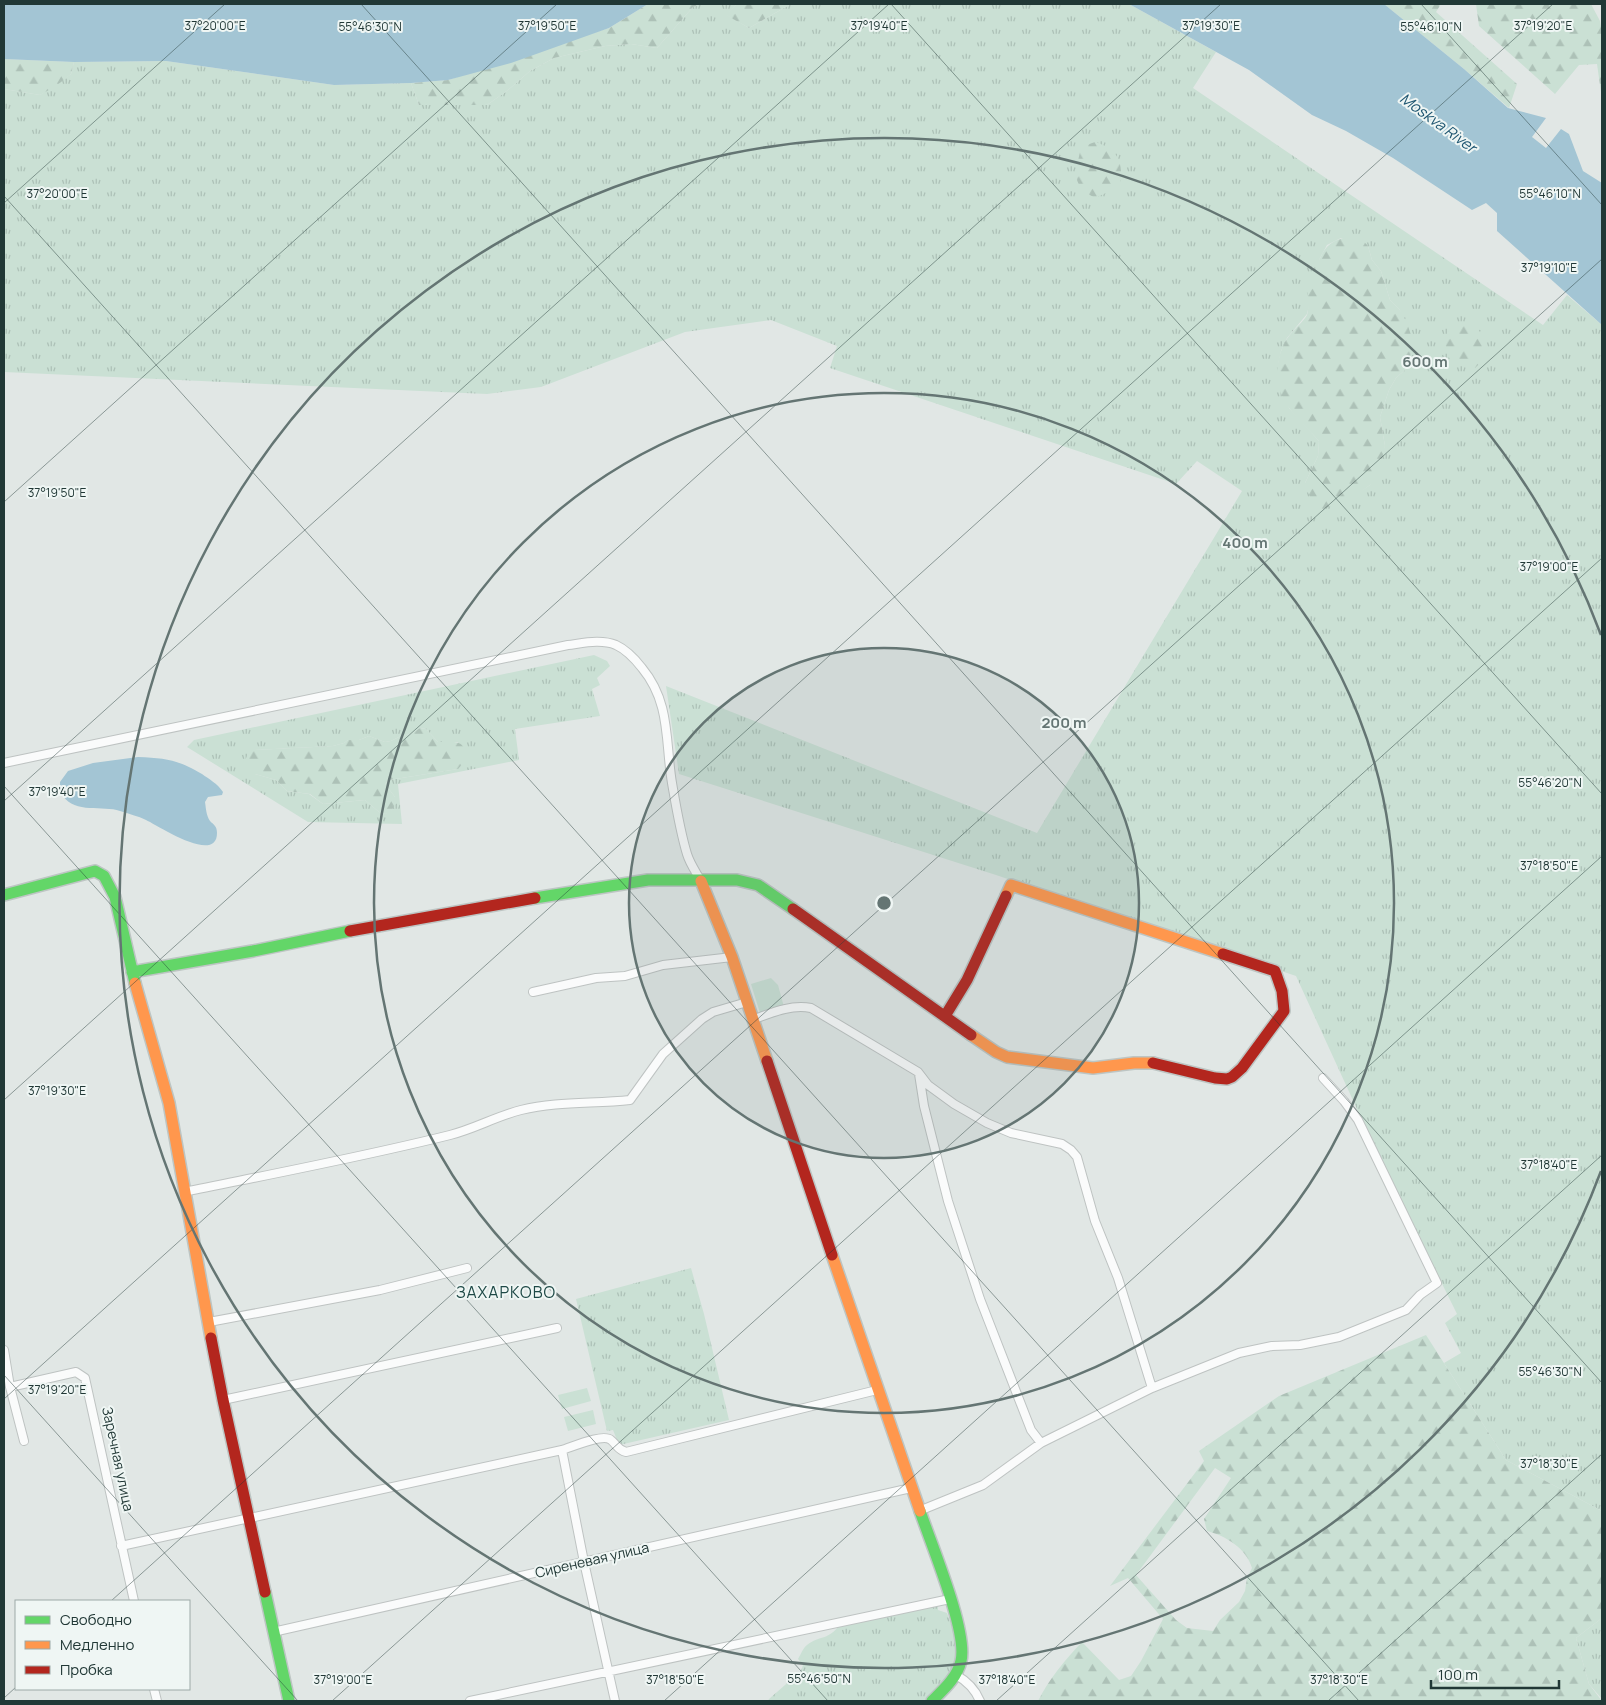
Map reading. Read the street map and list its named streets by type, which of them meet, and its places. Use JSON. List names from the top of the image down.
{
  "streets": {
    "street": ["Заречная улица", "Сиреневая улица"]
  },
  "districts": ["ЗАХАРКОВО"],
  "water": ["Moskva River"],
  "legend": ["Свободно", "Медленно", "Пробка"],
  "scale_bar": "100 m",
  "coordinates": [
    "37°20'00\"E",
    "37°19'50\"E",
    "37°19'40\"E",
    "37°19'30\"E",
    "37°19'20\"E",
    "55°46'30\"N",
    "55°46'10\"N",
    "37°19'10\"E",
    "37°19'00\"E",
    "55°46'20\"N",
    "37°18'50\"E",
    "37°18'40\"E",
    "37°18'30\"E",
    "55°46'50\"N"
  ],
  "rings": ["600 m", "400 m", "200 m"]
}
